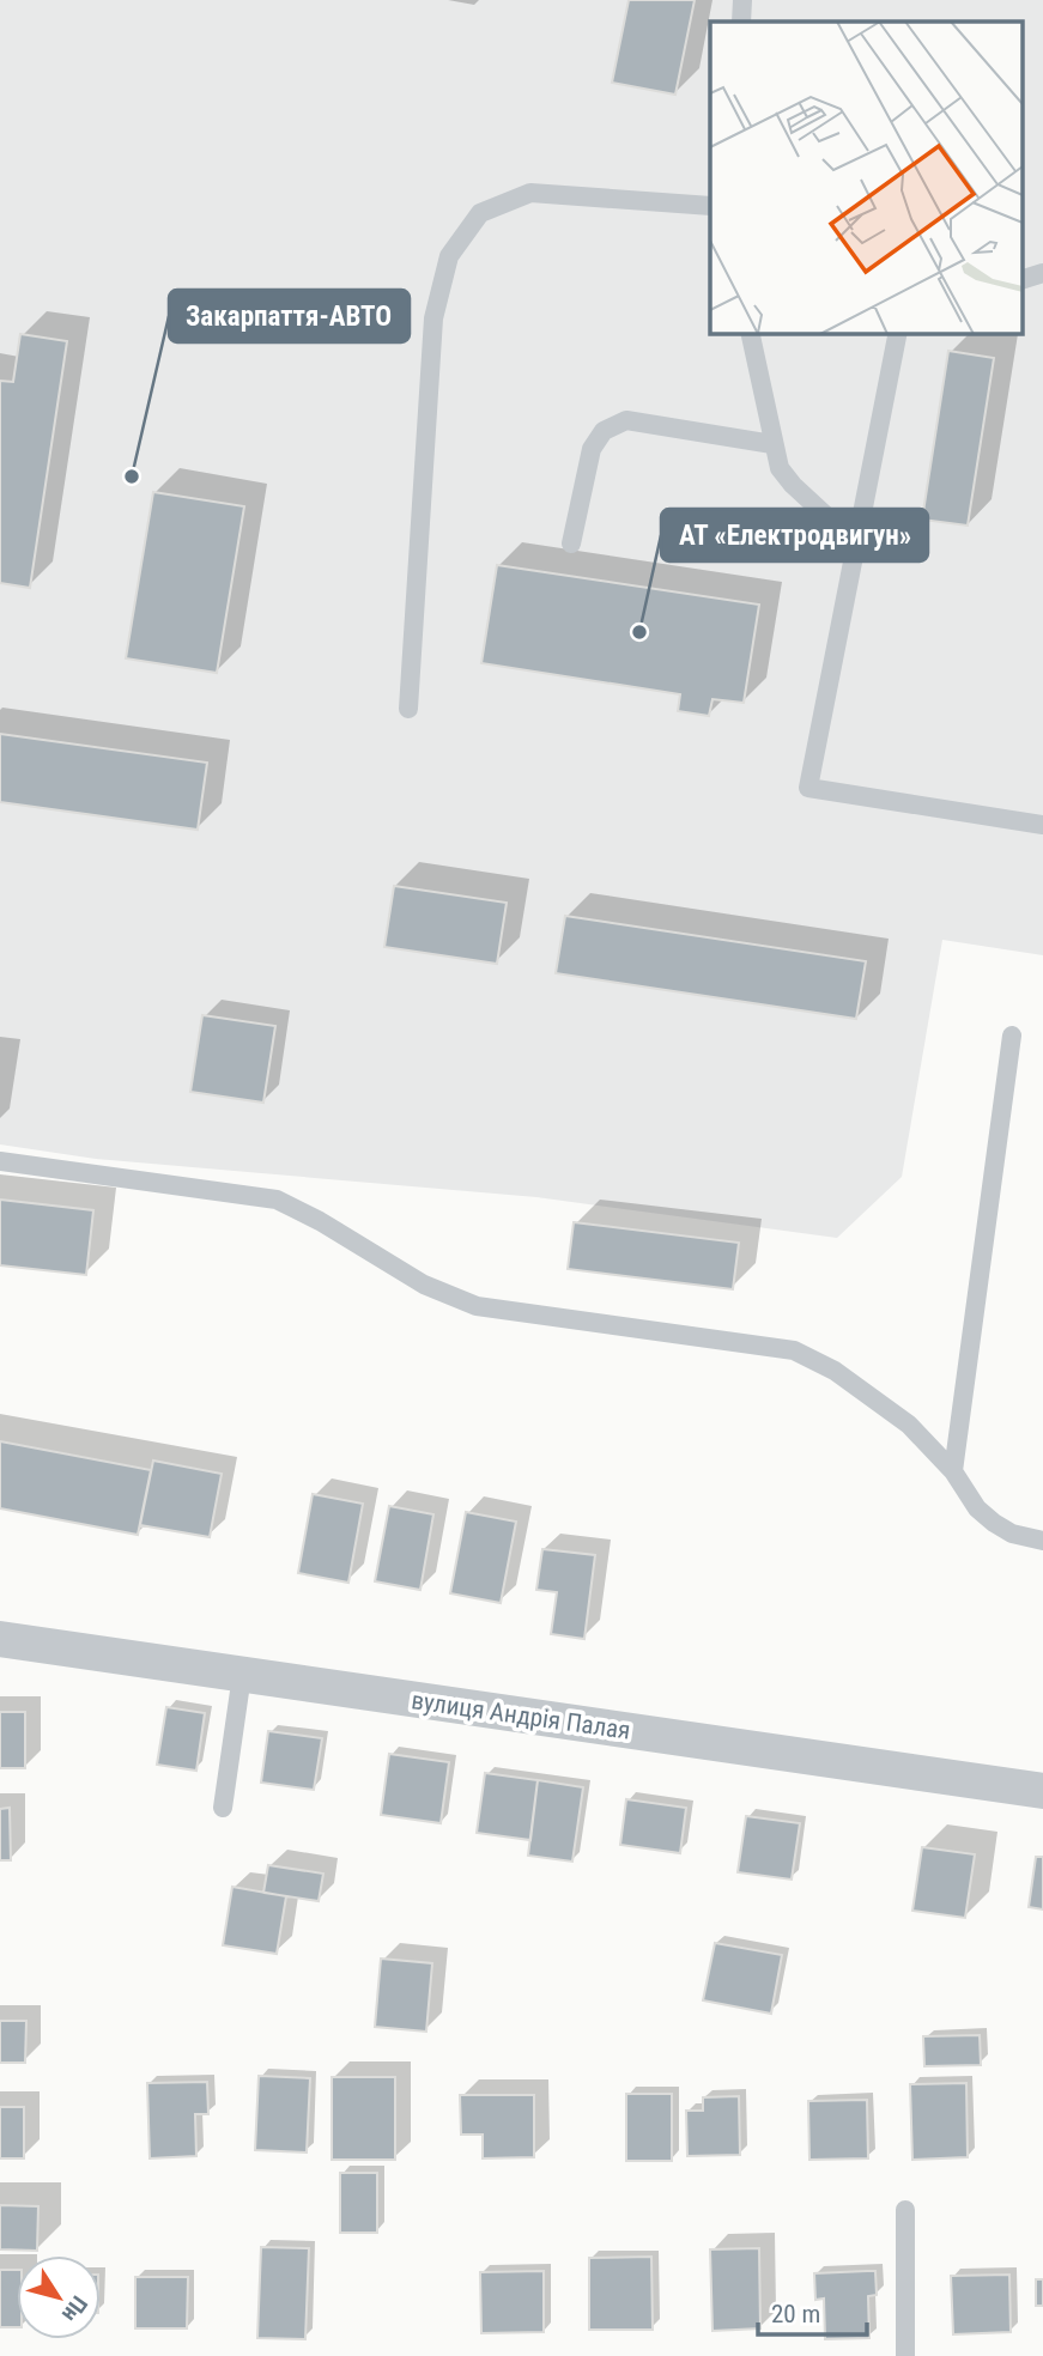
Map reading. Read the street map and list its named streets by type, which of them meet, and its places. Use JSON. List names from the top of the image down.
{
  "streets": {
    "street": ["вулиця Андрія Палая"]
  },
  "places": ["Закарпаття-АВТО", "АТ «Електродвигун»"],
  "scale_bar": "20 m",
  "north": "bottom right"
}
